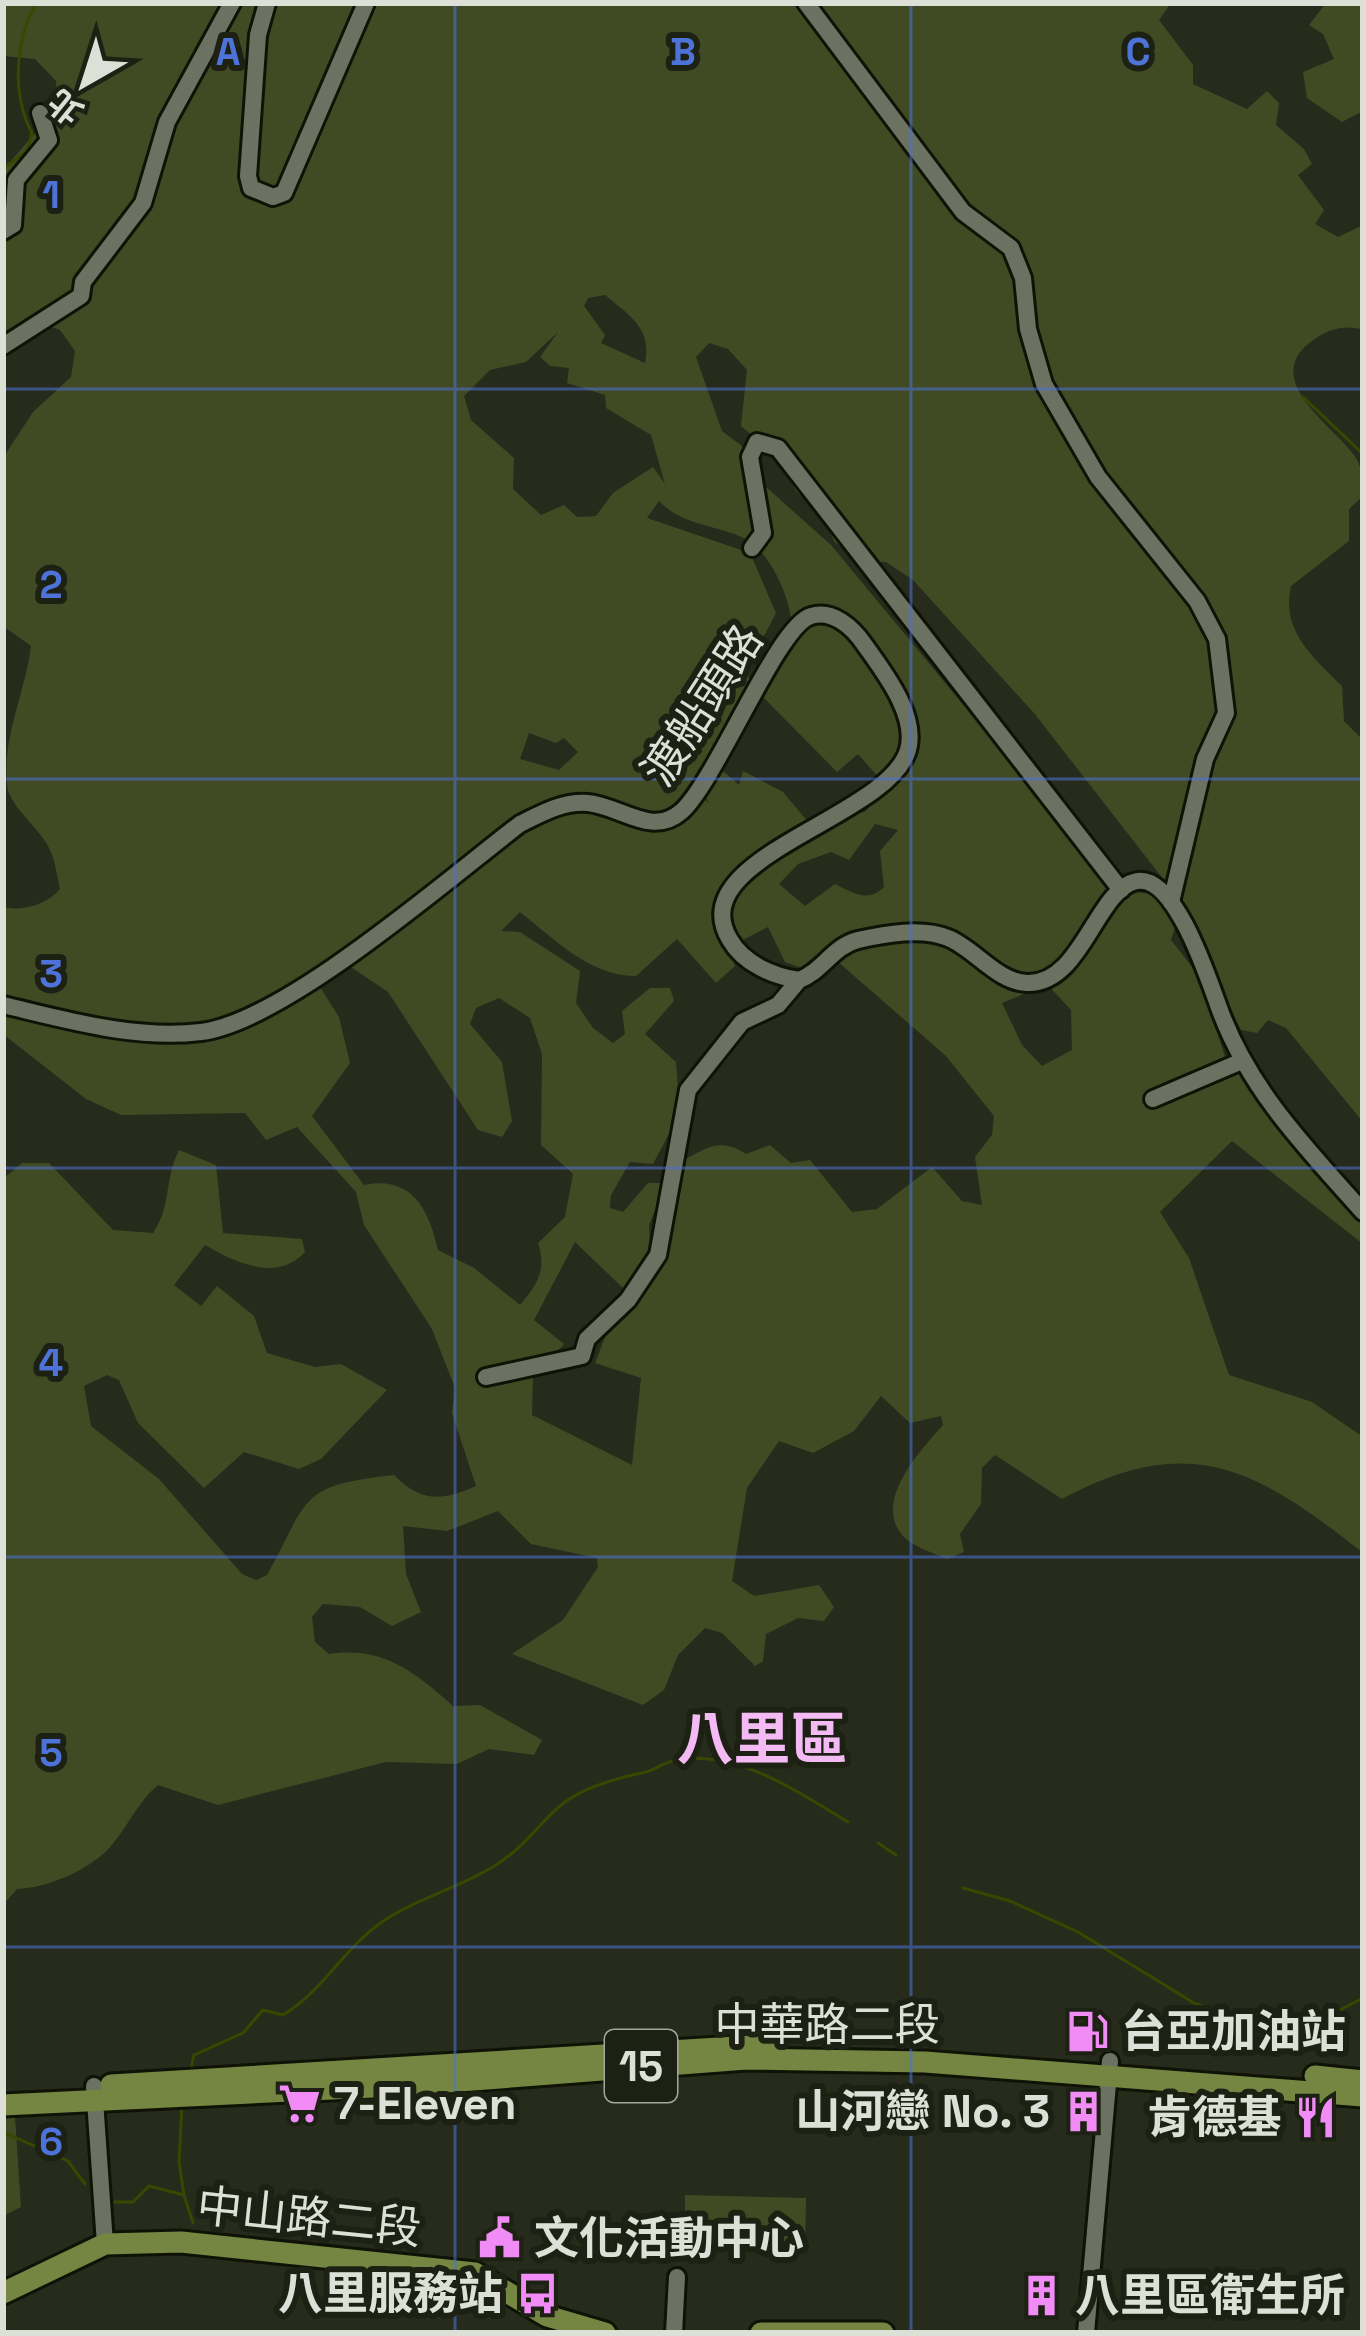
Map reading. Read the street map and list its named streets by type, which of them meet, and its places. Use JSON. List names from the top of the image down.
{
  "streets": {
    "main road": ["中華路二段", "15", "中山路二段"],
    "street": ["渡船頭路"]
  },
  "districts": ["八里區"],
  "places": {
    "fuel station": ["台亞加油站"],
    "supermarket": ["7-Eleven"],
    "building": ["山河戀 No. 3", "八里區衛生所"],
    "restaurant": ["肯德基"],
    "public building": ["文化活動中心"],
    "bus stop": ["八里服務站"]
  },
  "north": "bottom left",
  "grid": {
    "columns": ["A", "B", "C"],
    "rows": [
      "1",
      "2",
      "3",
      "4",
      "5",
      "6"
    ]
  }
}
